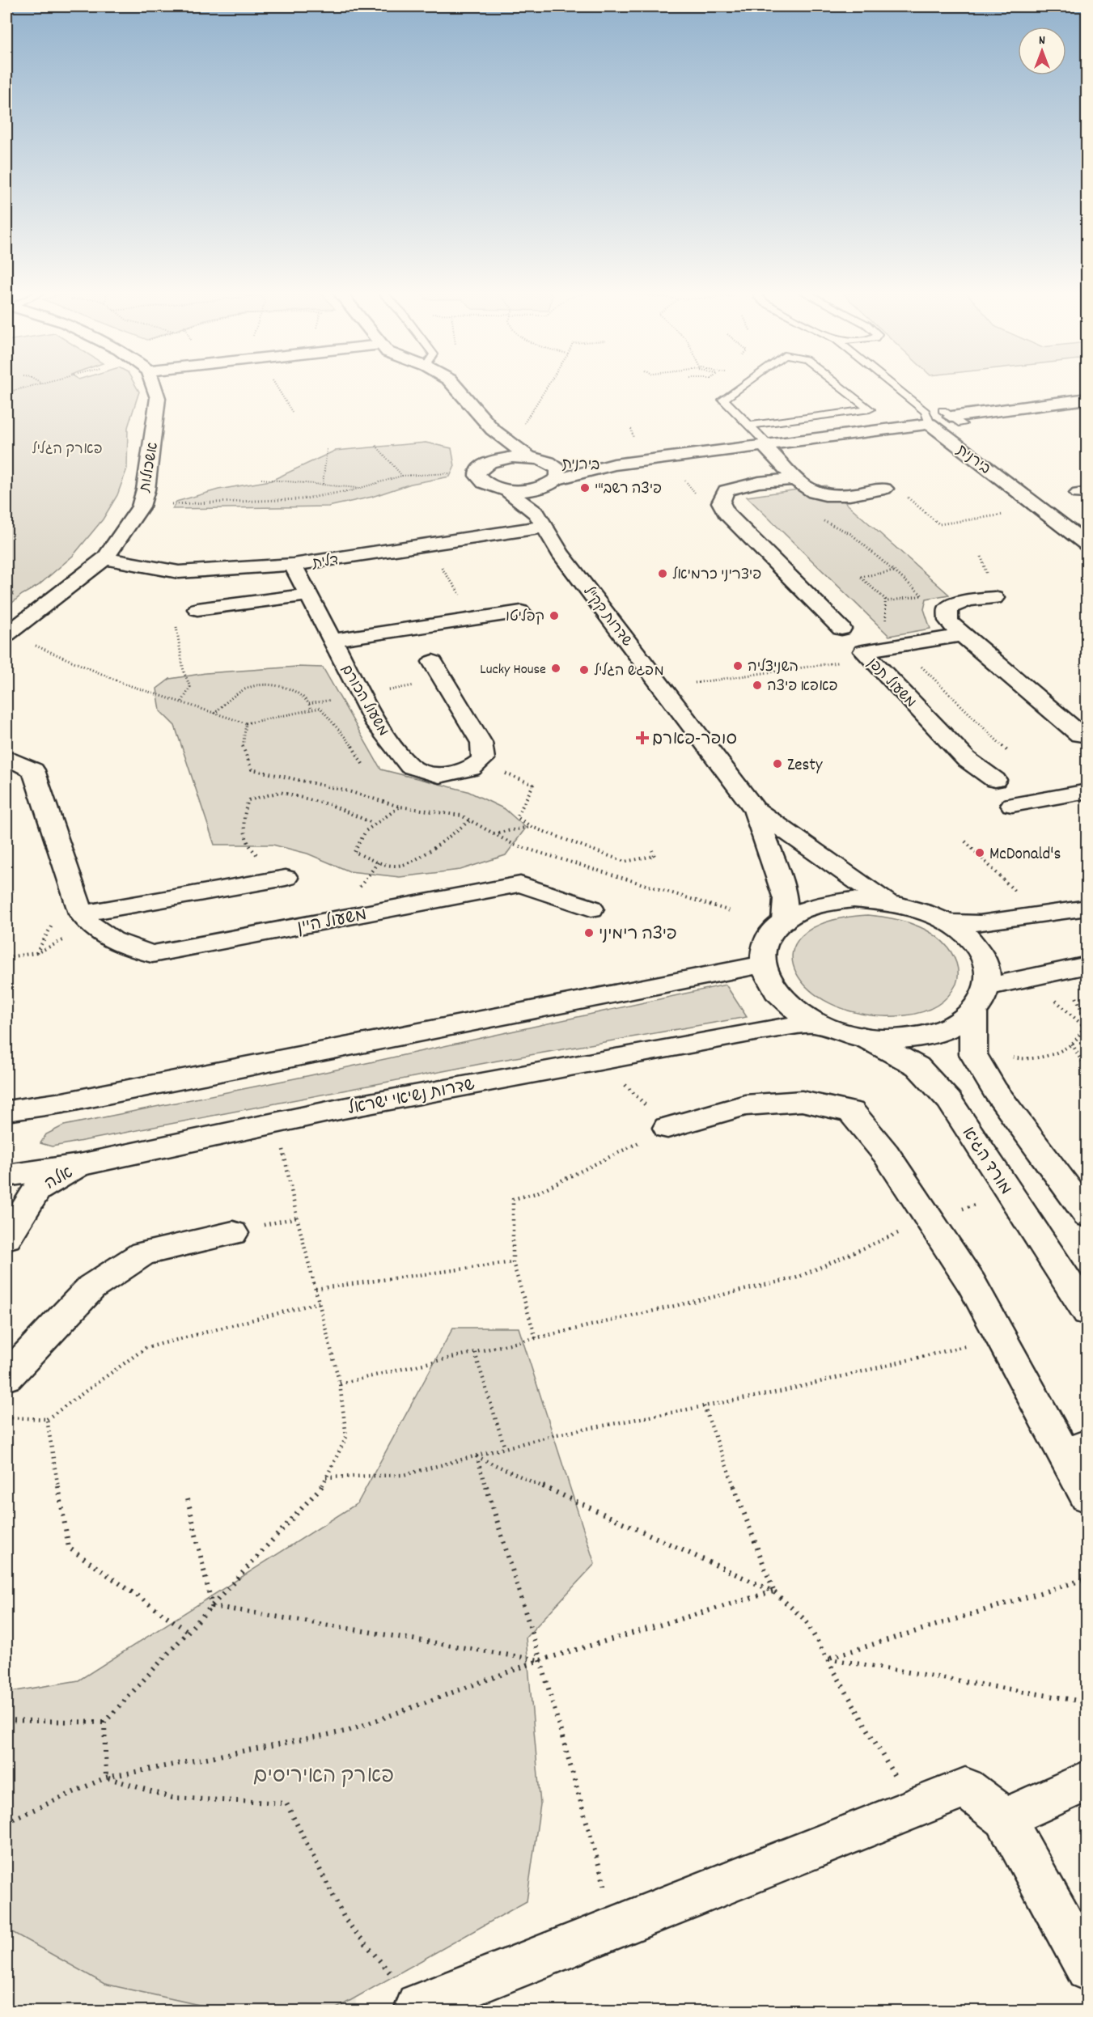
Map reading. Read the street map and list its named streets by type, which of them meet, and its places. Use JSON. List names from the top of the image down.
{
  "streets": {
    "street": [
      "בירנית",
      "אשכולות",
      "דלית",
      "שדרות קק\"ל",
      "משעול תפן",
      "משעול הכורם",
      "משעול היין",
      "שדרות נשיאי ישראל",
      "מורד הגיא",
      "אלה"
    ]
  },
  "crossings": [
    ["אשכולות", "דלית"],
    ["דלית", "שדרות קק\"ל"],
    ["דלית", "משעול הכורם"],
    ["שדרות נשיאי ישראל", "אלה"]
  ],
  "parks": ["פארק הגליל", "פארק האיריסים"],
  "places": {
    "other": [
      "פיצה רשב\"י",
      "פיצריני כרמיאל",
      "קפליטו",
      "השניצליה",
      "Lucky House",
      "מפגש הגליל",
      "פאפא פיצה",
      "Zesty",
      "McDonald's",
      "פיצה רימיני"
    ],
    "health": ["סופר-פארם"]
  },
  "north": "top"
}
